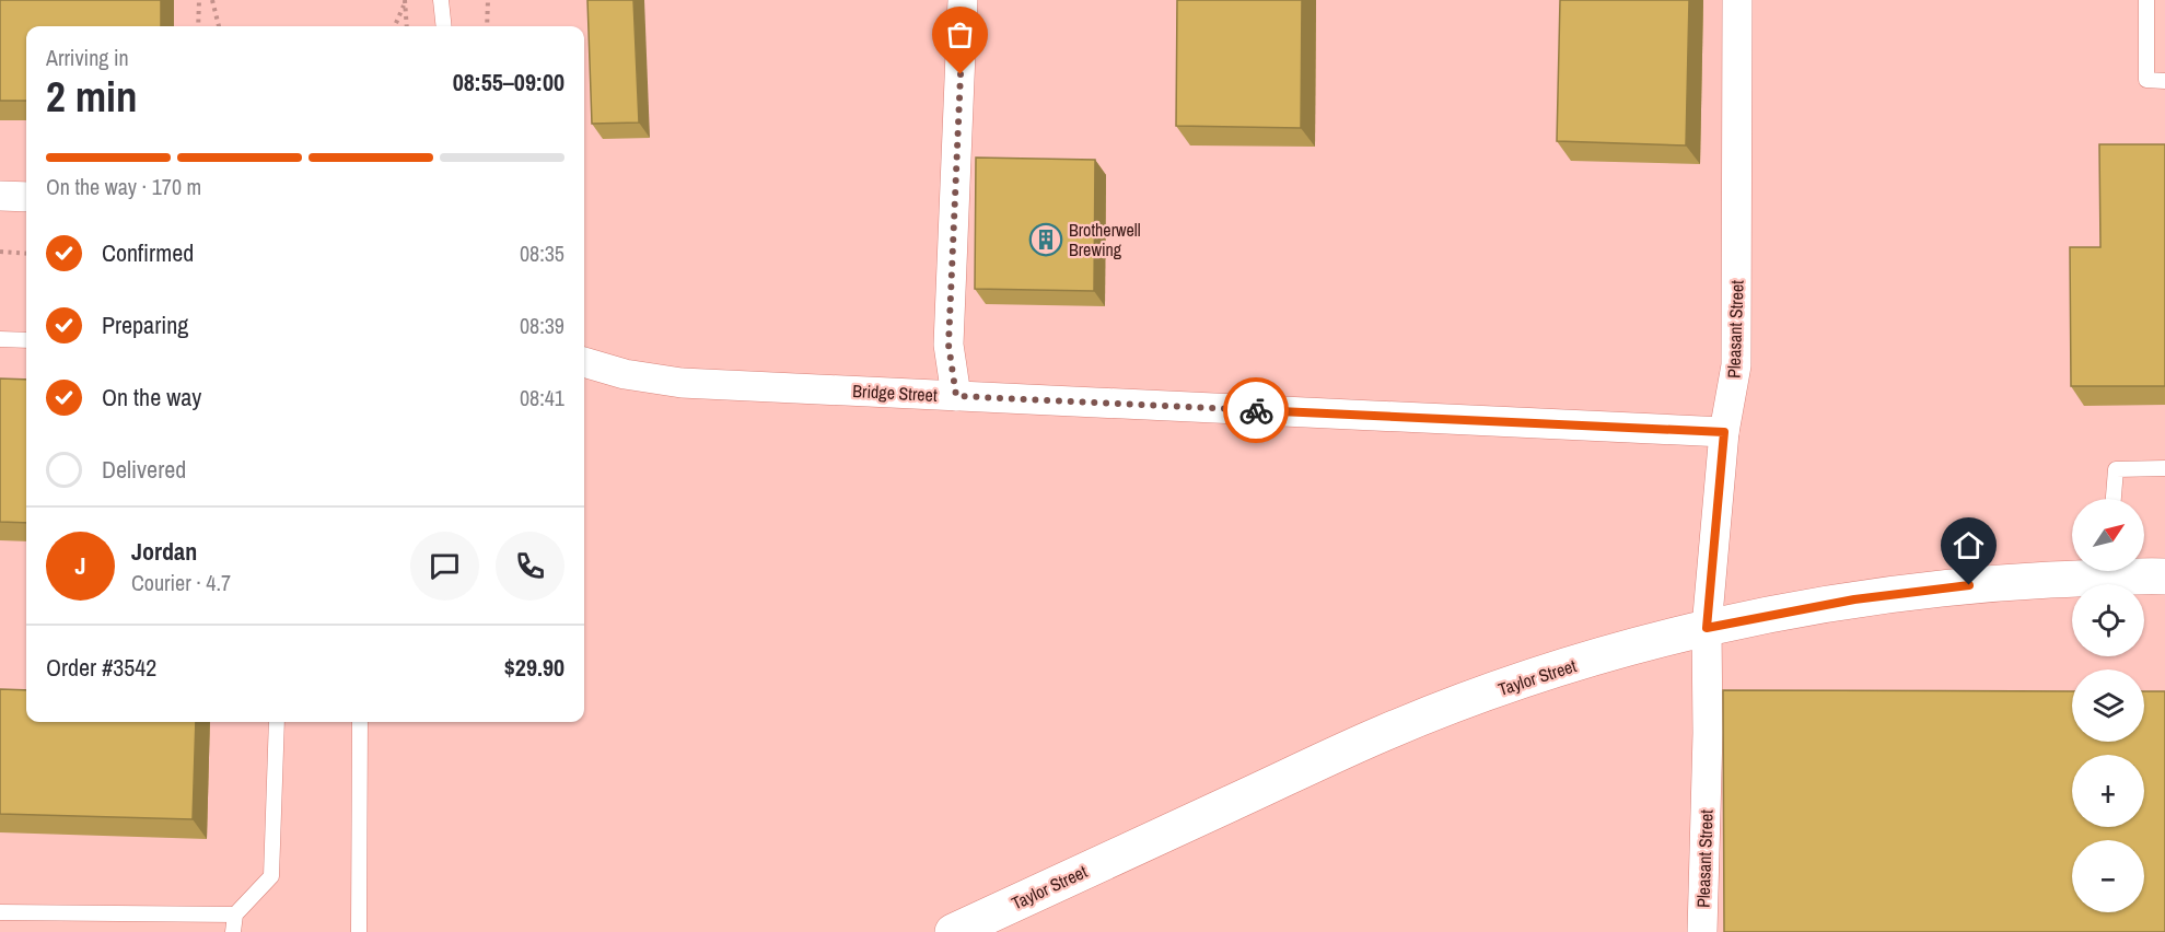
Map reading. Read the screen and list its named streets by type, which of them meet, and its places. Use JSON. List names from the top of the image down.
{
  "streets": {
    "street": ["Pleasant Street", "Bridge Street", "Taylor Street"]
  },
  "crossings": [
    ["Pleasant Street", "Bridge Street"],
    ["Pleasant Street", "Taylor Street"]
  ],
  "places": {
    "building": ["Brotherwell Brewing"]
  },
  "north": "top right",
  "page": {
    "heading": ["2 min", "Arriving in", "08:55–09:00"],
    "panel": [
      "Jordan",
      "Courier · 4.7",
      "Order #3542",
      "$29.90"
    ],
    "bar": "On the way · 170 m",
    "list": [
      ["Confirmed", "08:35"],
      ["Preparing", "08:39"],
      ["On the way", "08:41"],
      "Delivered"
    ],
    "map_buttons": ["+", "−"],
    "round": "J"
  }
}
